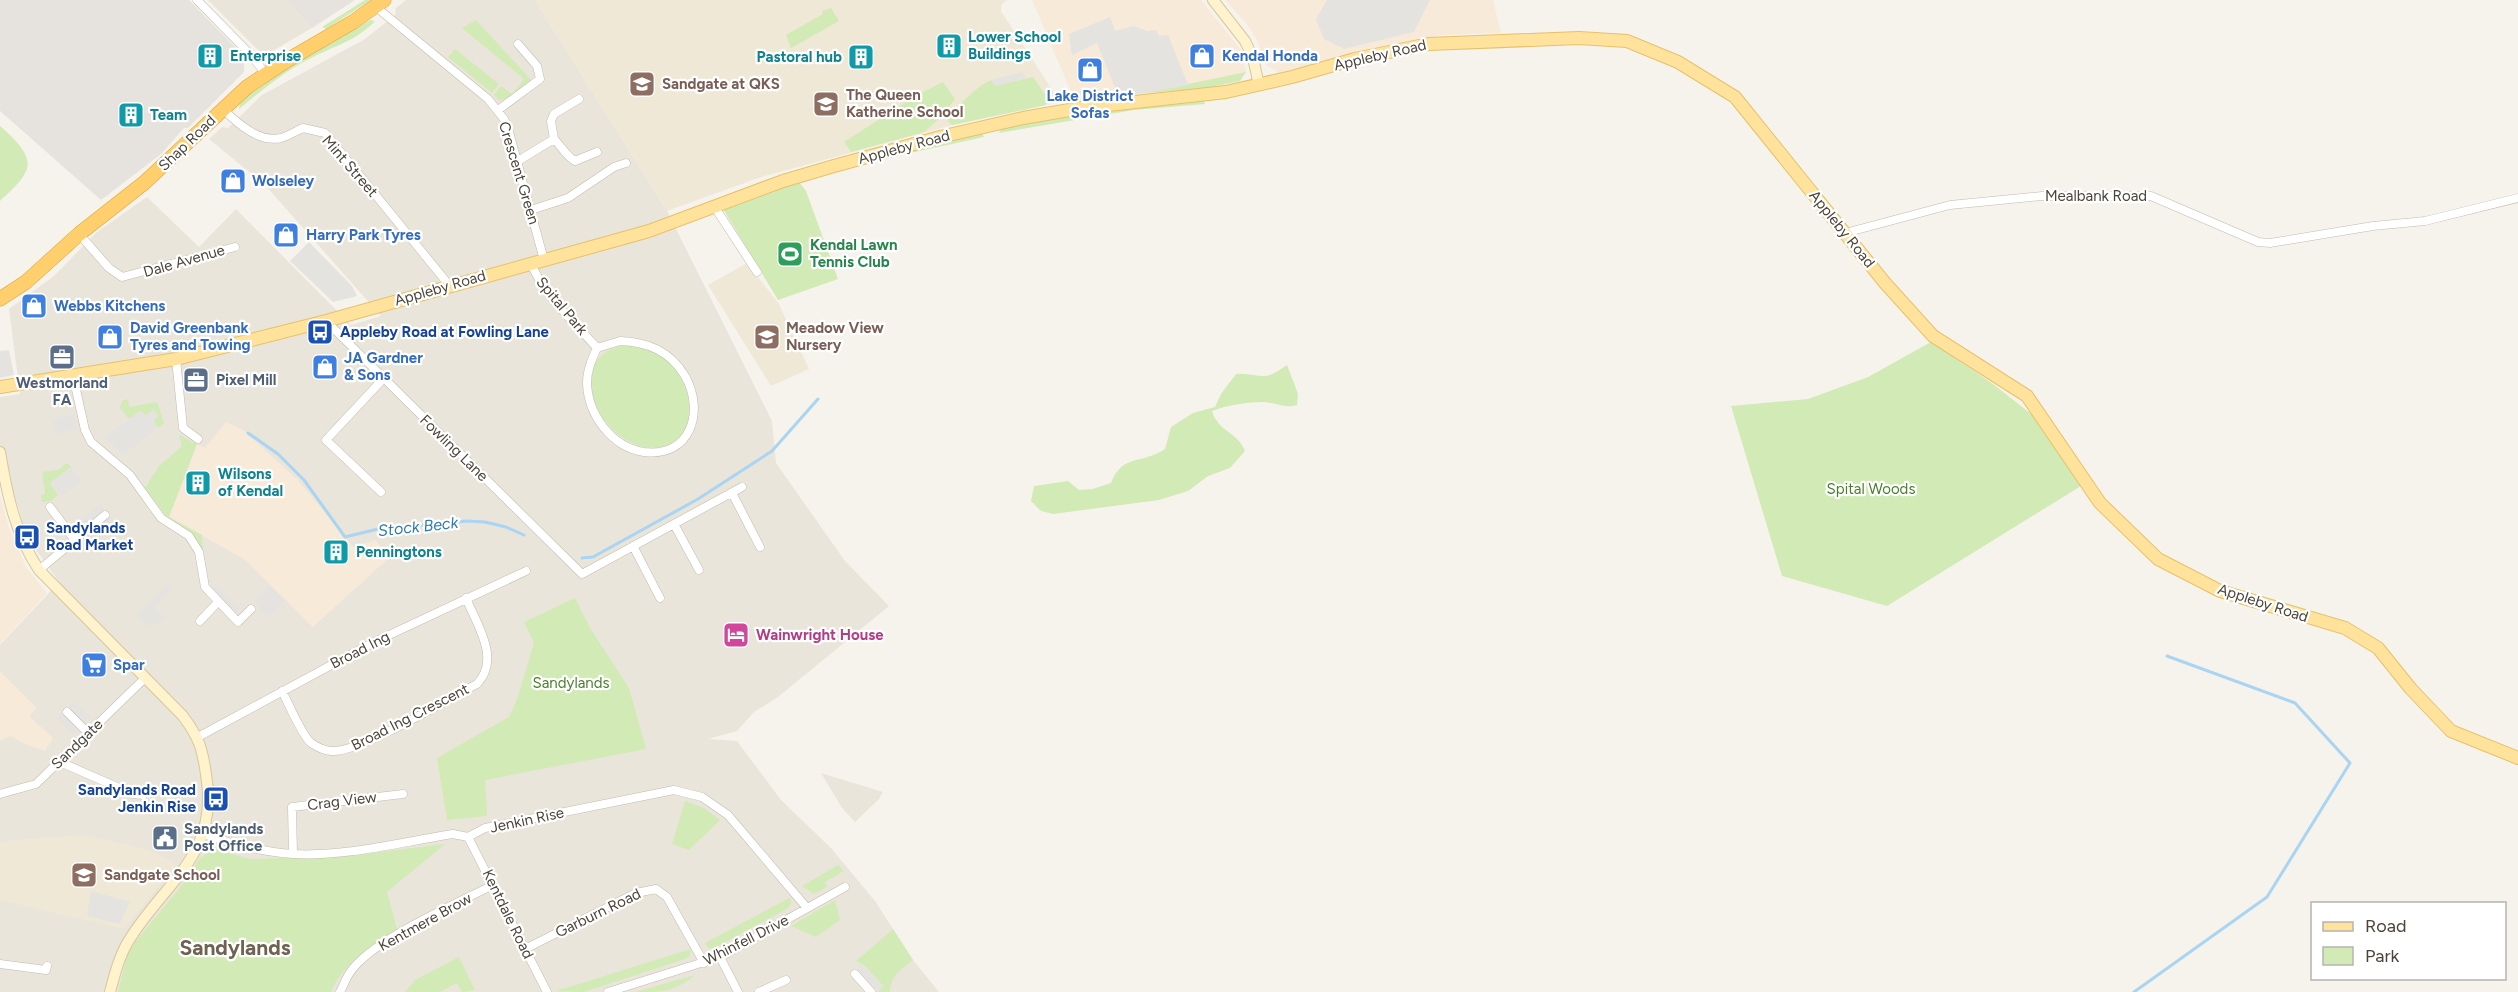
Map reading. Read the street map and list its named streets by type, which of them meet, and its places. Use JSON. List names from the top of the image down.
{
  "streets": {
    "highway": ["Shap Road"],
    "main road": ["Appleby Road"],
    "street": [
      "Mint Street",
      "Crescent Green",
      "Mealbank Road",
      "Dale Avenue",
      "Spital Park",
      "Fowling Lane",
      "Broad Ing",
      "Broad Ing Crescent",
      "Sandgate",
      "Crag View",
      "Jenkin Rise",
      "Garburn Road",
      "Kentdale Road",
      "Kentmere Brow",
      "Whinfell Drive"
    ]
  },
  "crossings": [
    ["Appleby Road", "Mint Street"],
    ["Appleby Road", "Crescent Green"],
    ["Appleby Road", "Mealbank Road"],
    ["Appleby Road", "Spital Park"],
    ["Appleby Road", "Fowling Lane"],
    ["Shap Road", "Mint Street"],
    ["Shap Road", "Crescent Green"],
    ["Shap Road", "Dale Avenue"],
    ["Broad Ing", "Broad Ing Crescent"],
    ["Crag View", "Jenkin Rise"],
    ["Jenkin Rise", "Kentdale Road"],
    ["Jenkin Rise", "Whinfell Drive"],
    ["Garburn Road", "Kentdale Road"],
    ["Garburn Road", "Whinfell Drive"],
    ["Kentdale Road", "Kentmere Brow"]
  ],
  "districts": ["Sandylands"],
  "water": ["Stock Beck"],
  "parks": ["Spital Woods", "Sandylands"],
  "places": {
    "building": [
      "Lower School Buildings",
      "Enterprise",
      "Pastoral hub",
      "Team",
      "Wilsons of Kendal",
      "Penningtons"
    ],
    "shop": [
      "Kendal Honda",
      "Lake District Sofas",
      "Wolseley",
      "Harry Park Tyres",
      "Webbs Kitchens",
      "David Greenbank Tyres and Towing",
      "JA Gardner & Sons"
    ],
    "school or university": [
      "Sandgate at QKS",
      "The Queen Katherine School",
      "Meadow View Nursery",
      "Sandgate School"
    ],
    "sports": ["Kendal Lawn Tennis Club"],
    "bus stop": ["Appleby Road at Fowling Lane", "Sandylands Road Market", "Sandylands Road Jenkin Rise"],
    "office": ["Westmorland FA", "Pixel Mill"],
    "hotel": ["Wainwright House"],
    "supermarket": ["Spar"],
    "public building": ["Sandylands Post Office"]
  },
  "legend": ["Road", "Park"]
}
